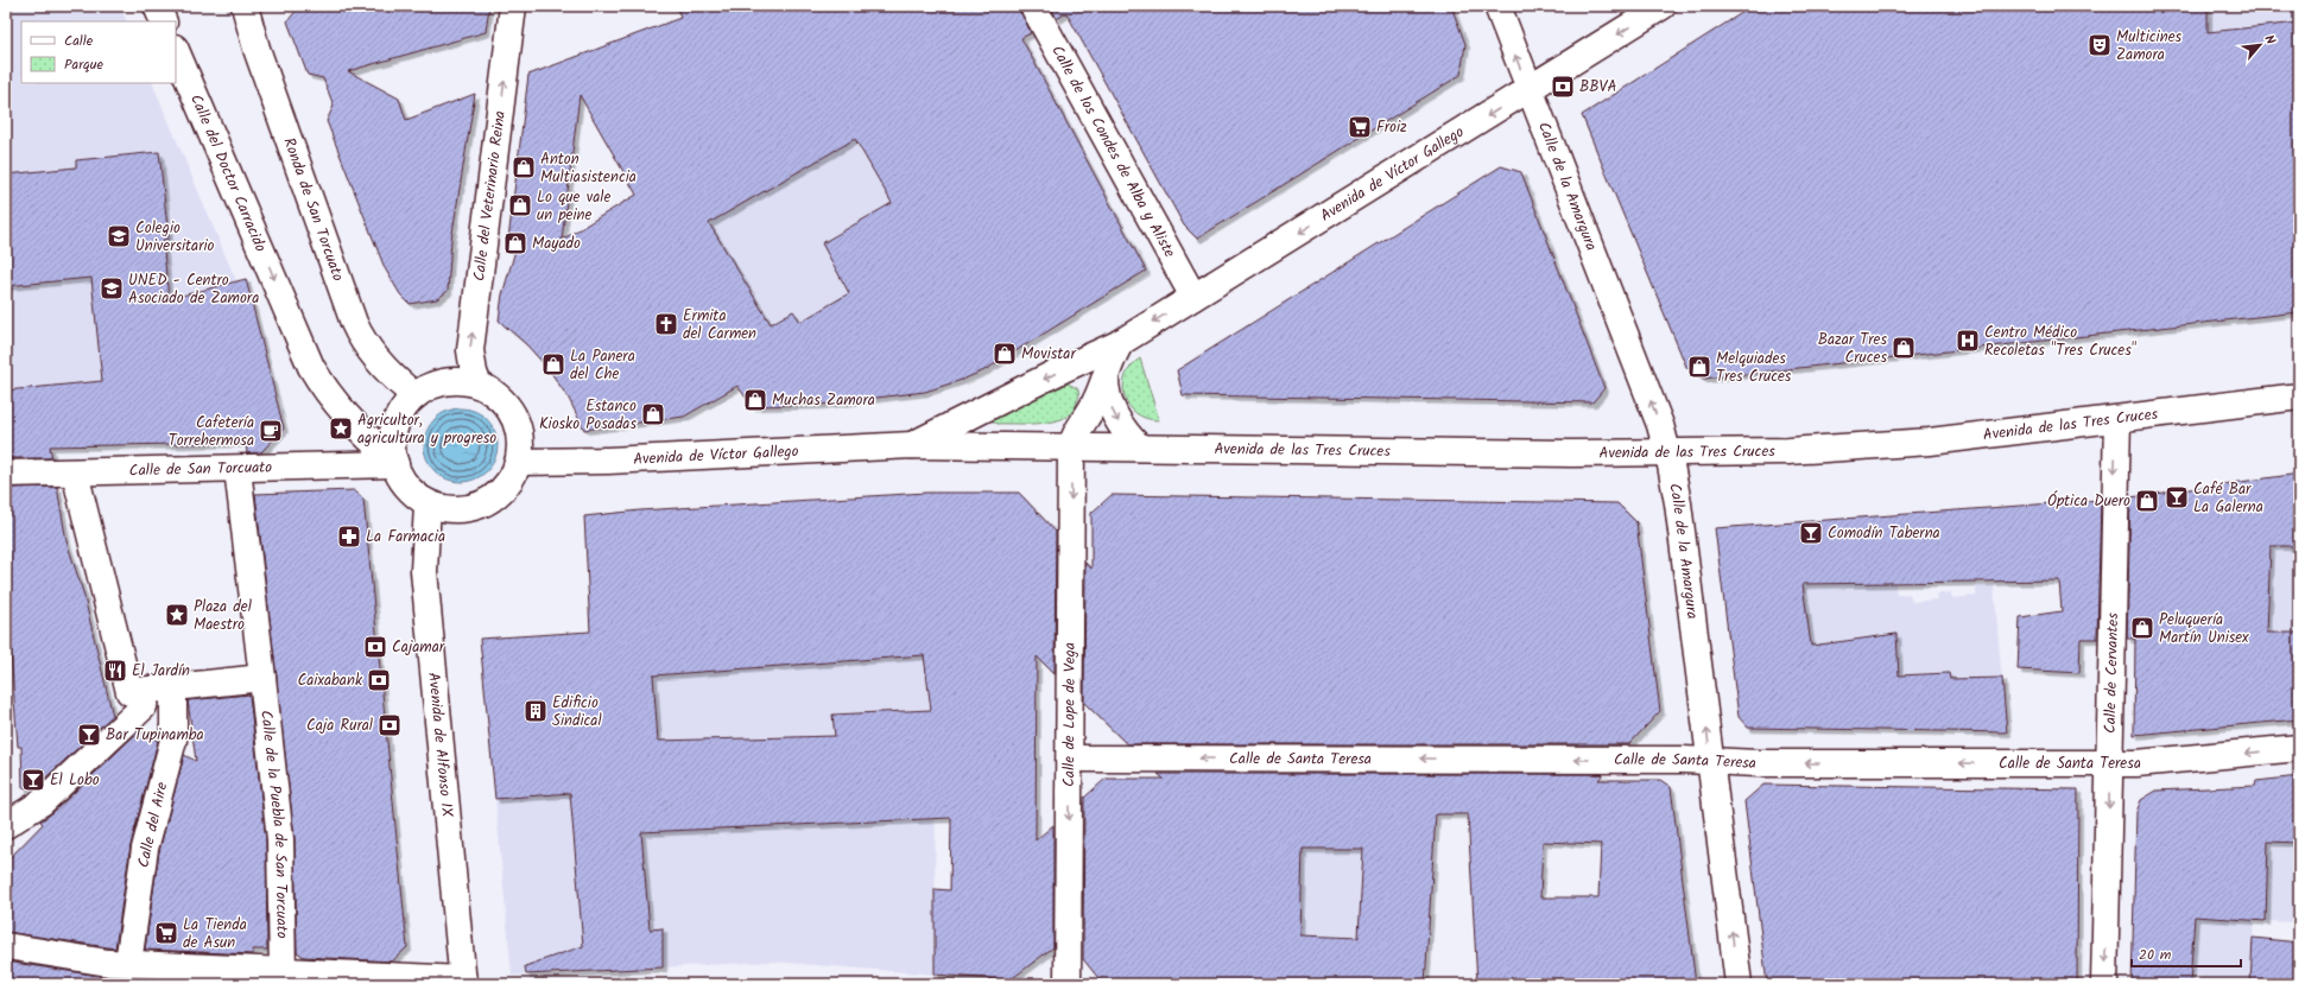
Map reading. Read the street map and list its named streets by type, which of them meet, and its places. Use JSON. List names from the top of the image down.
{
  "streets": {
    "street": [
      "Calle de los Condes de Alba y Aliste",
      "Calle del Doctor Carracido",
      "Avenida de Víctor Gallego",
      "Calle de la Amargura",
      "Calle del Veterinario Reina",
      "Ronda de San Torcuato",
      "Avenida de las Tres Cruces",
      "Calle de San Torcuato",
      "Calle de Cervantes",
      "Calle de Lope de Vega",
      "Avenida de Alfonso IX",
      "Calle de Santa Teresa",
      "Calle del Aire",
      "Calle de la Puebla de San Torcuato"
    ]
  },
  "crossings": [
    ["Calle de los Condes de Alba y Aliste", "Avenida de Víctor Gallego"],
    ["Calle del Doctor Carracido", "Avenida de Víctor Gallego"],
    ["Calle del Doctor Carracido", "Calle del Veterinario Reina"],
    ["Calle del Doctor Carracido", "Ronda de San Torcuato"],
    ["Calle del Doctor Carracido", "Calle de San Torcuato"],
    ["Calle del Doctor Carracido", "Avenida de Alfonso IX"],
    ["Avenida de Víctor Gallego", "Calle de la Amargura"],
    ["Avenida de Víctor Gallego", "Calle del Veterinario Reina"],
    ["Avenida de Víctor Gallego", "Ronda de San Torcuato"],
    ["Avenida de Víctor Gallego", "Avenida de las Tres Cruces"],
    ["Avenida de Víctor Gallego", "Calle de San Torcuato"],
    ["Avenida de Víctor Gallego", "Calle de Lope de Vega"],
    ["Avenida de Víctor Gallego", "Avenida de Alfonso IX"],
    ["Calle de la Amargura", "Avenida de las Tres Cruces"],
    ["Calle de la Amargura", "Calle de Santa Teresa"],
    ["Calle del Veterinario Reina", "Ronda de San Torcuato"],
    ["Calle del Veterinario Reina", "Calle de San Torcuato"],
    ["Calle del Veterinario Reina", "Avenida de Alfonso IX"],
    ["Ronda de San Torcuato", "Calle de San Torcuato"],
    ["Ronda de San Torcuato", "Avenida de Alfonso IX"],
    ["Avenida de las Tres Cruces", "Calle de Cervantes"],
    ["Avenida de las Tres Cruces", "Calle de Lope de Vega"],
    ["Calle de San Torcuato", "Avenida de Alfonso IX"],
    ["Calle de Cervantes", "Calle de Santa Teresa"],
    ["Calle de Lope de Vega", "Calle de Santa Teresa"]
  ],
  "one_way": [
    "Avenida de Víctor Gallego",
    "Calle de la Amargura",
    "Calle del Veterinario Reina",
    "Calle de Cervantes",
    "Calle de Lope de Vega",
    "Calle de Santa Teresa"
  ],
  "places": {
    "theatre": ["Multicines Zamora"],
    "bank": [
      "BBVA",
      "Cajamar",
      "Caixabank",
      "Caja Rural"
    ],
    "supermarket": ["Froiz", "La Tienda de Asun"],
    "shop": [
      "Anton Multiasistencia",
      "Lo que vale un peine",
      "Mayado",
      "Bazar Tres Cruces",
      "Movistar",
      "La Panera del Che",
      "Melquiades Tres Cruces",
      "Muchas Zamora",
      "Estanco Kiosko Posadas",
      "Óptica Duero",
      "Peluquería Martín Unisex"
    ],
    "school or university": ["Colegio Universitario", "UNED - Centro Asociado de Zamora"],
    "church": ["Ermita del Carmen"],
    "hospital": ["Centro Médico Recoletas \"Tres Cruces\""],
    "place": ["Agricultor, agricultura y progreso", "Plaza del Maestro"],
    "cafe": ["Cafetería Torrehermosa"],
    "bar": [
      "Café Bar La Galerna",
      "Comodín Taberna",
      "Bar Tupinamba",
      "El Lobo"
    ],
    "pharmacy": ["La Farmacia"],
    "restaurant": ["El Jardín"],
    "building": ["Edificio Sindical"]
  },
  "legend": ["Calle", "Parque"],
  "scale_bar": "20 m",
  "north": "top right"
}
